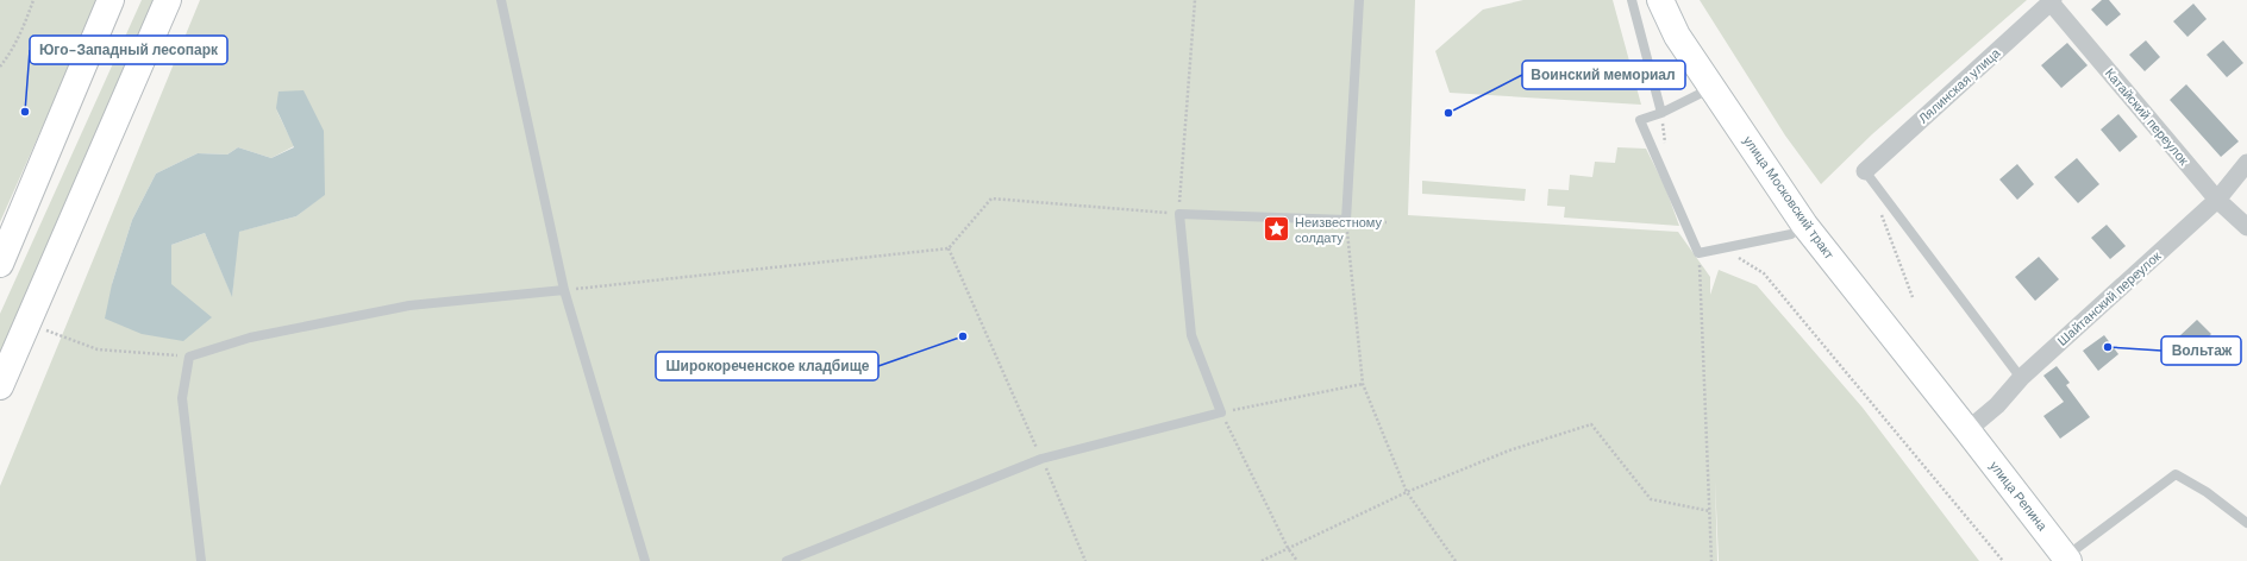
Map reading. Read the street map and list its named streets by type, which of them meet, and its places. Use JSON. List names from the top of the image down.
{
  "streets": {
    "main road": ["улица Московский тракт", "улица Репина"],
    "street": ["Лялинская улица", "Катайский переулок", "Шайтанский переулок"]
  },
  "crossings": [
    ["Лялинская улица", "Катайский переулок"],
    ["Катайский переулок", "Шайтанский переулок"],
    ["улица Московский тракт", "Шайтанский переулок"],
    ["улица Московский тракт", "улица Репина"],
    ["Шайтанский переулок", "улица Репина"]
  ],
  "places": {
    "other": [
      "Юго-Западный лесопарк",
      "Воинский мемориал",
      "Широкореченское кладбище",
      "Вольтаж"
    ],
    "place": ["Неизвестному солдату"]
  }
}
